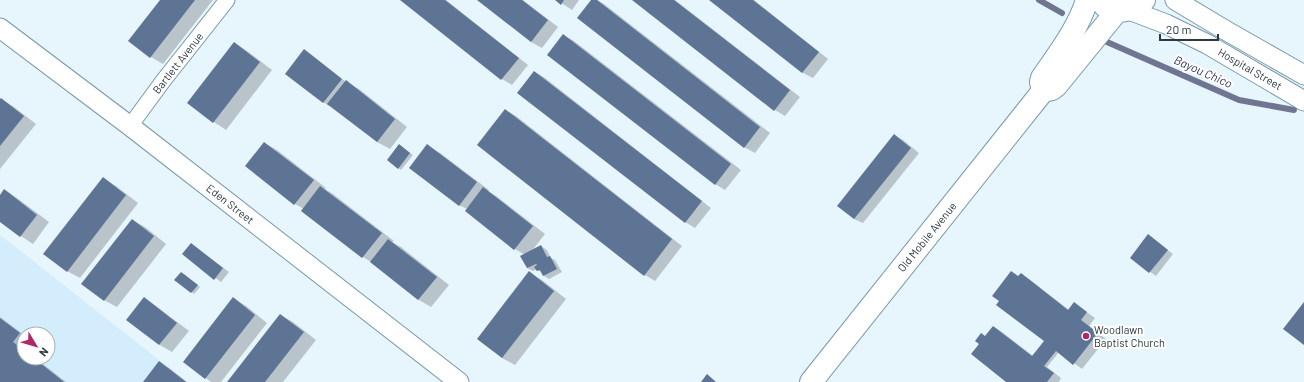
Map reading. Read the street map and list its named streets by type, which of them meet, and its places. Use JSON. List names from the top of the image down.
{
  "streets": {
    "main road": ["Old Mobile Avenue"],
    "street": ["Bartlett Avenue", "Hospital Street", "Eden Street"]
  },
  "crossings": [
    ["Bartlett Avenue", "Eden Street"],
    ["Hospital Street", "Old Mobile Avenue"]
  ],
  "water": ["Bayou Chico"],
  "places": ["Woodlawn Baptist Church"],
  "scale_bar": "20 m",
  "north": "bottom right"
}
